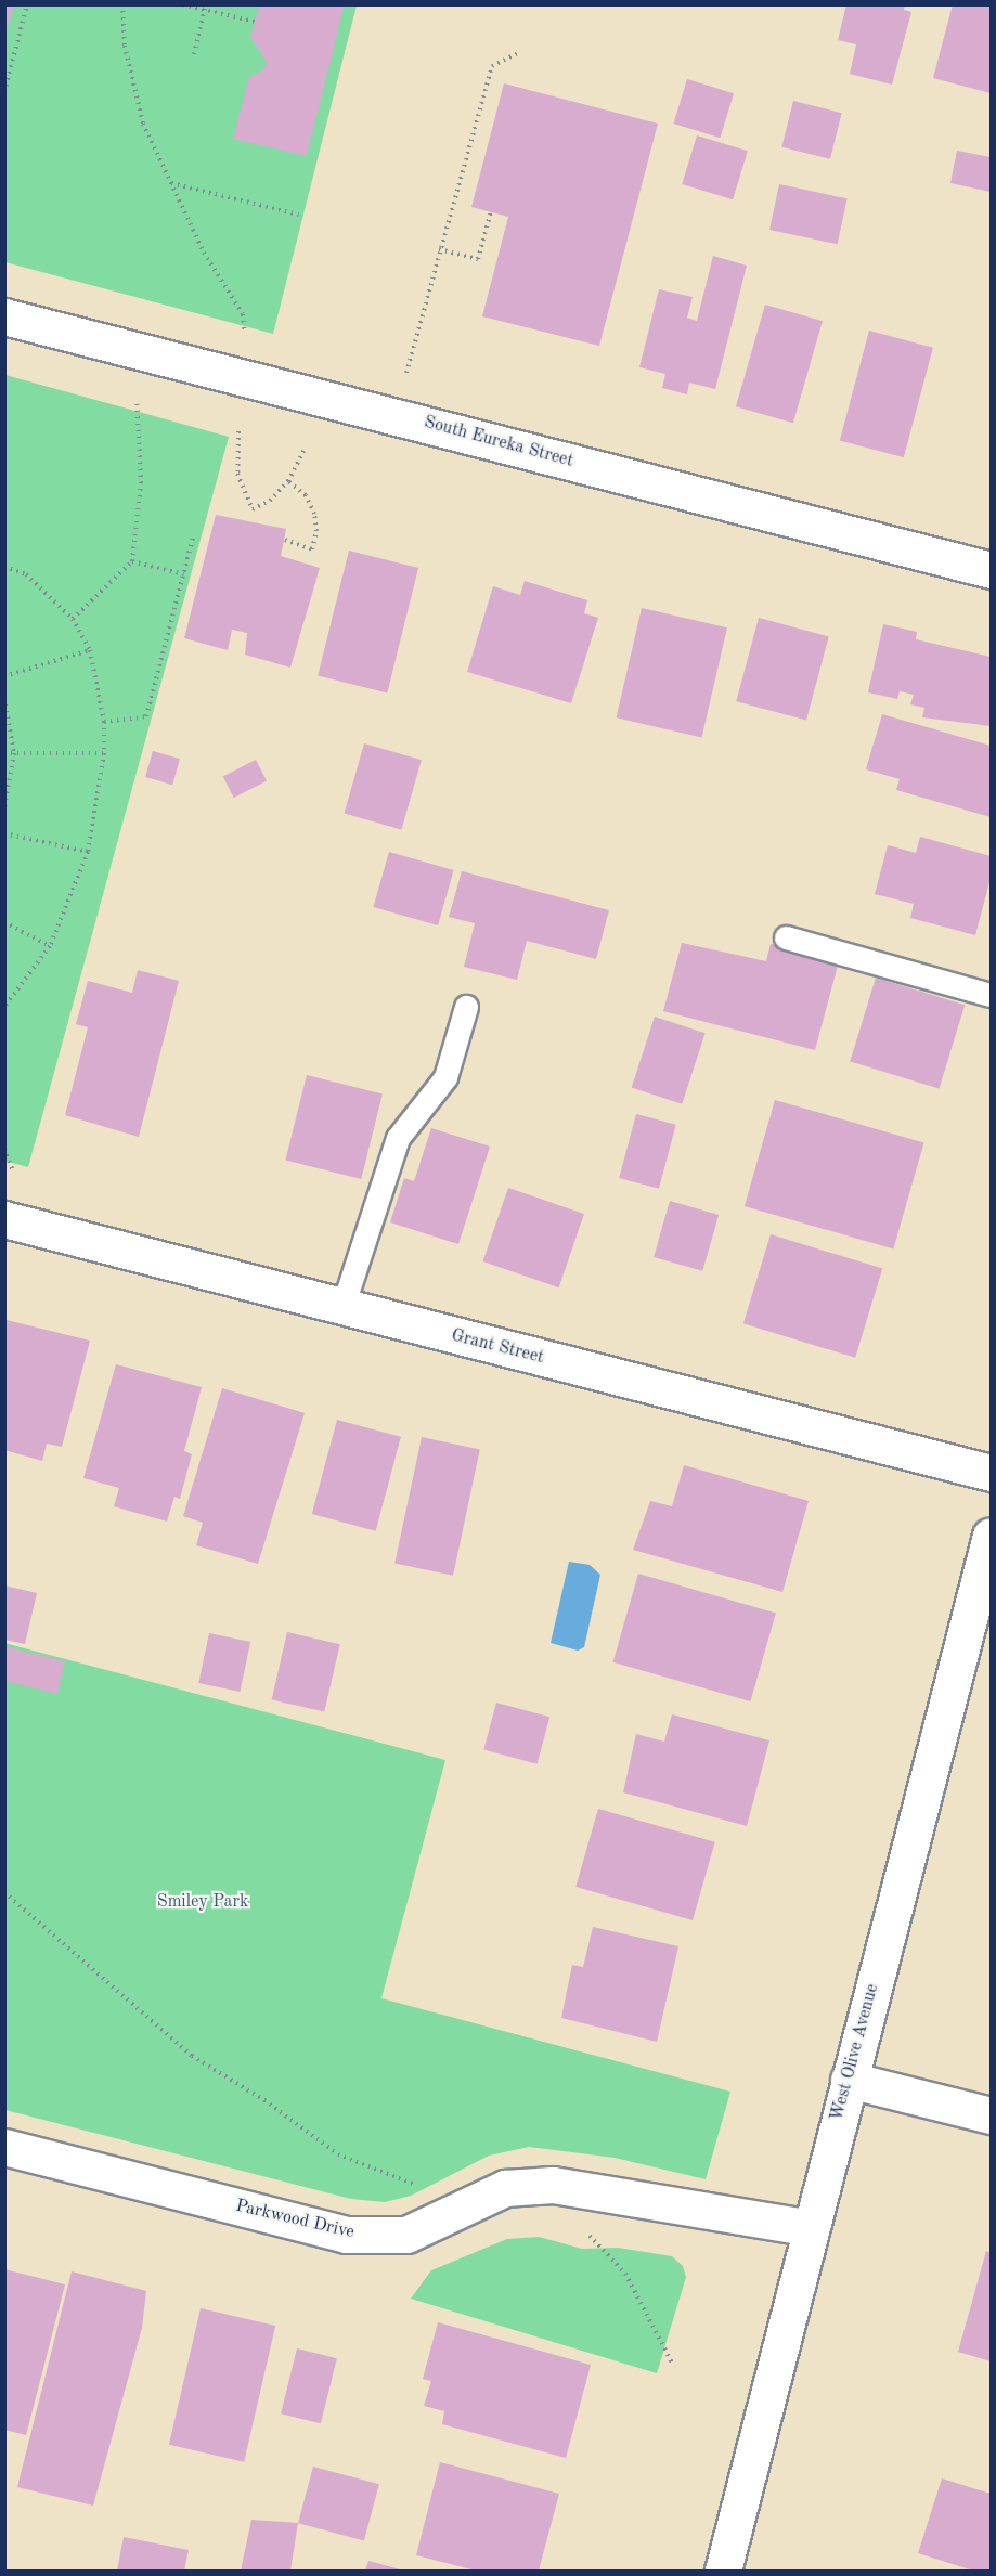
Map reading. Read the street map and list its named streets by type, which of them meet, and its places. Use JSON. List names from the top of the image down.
{
  "streets": {
    "street": [
      "South Eureka Street",
      "Grant Street",
      "West Olive Avenue",
      "Parkwood Drive"
    ]
  },
  "crossings": [
    ["West Olive Avenue", "Parkwood Drive"]
  ],
  "parks": ["Smiley Park"]
}
